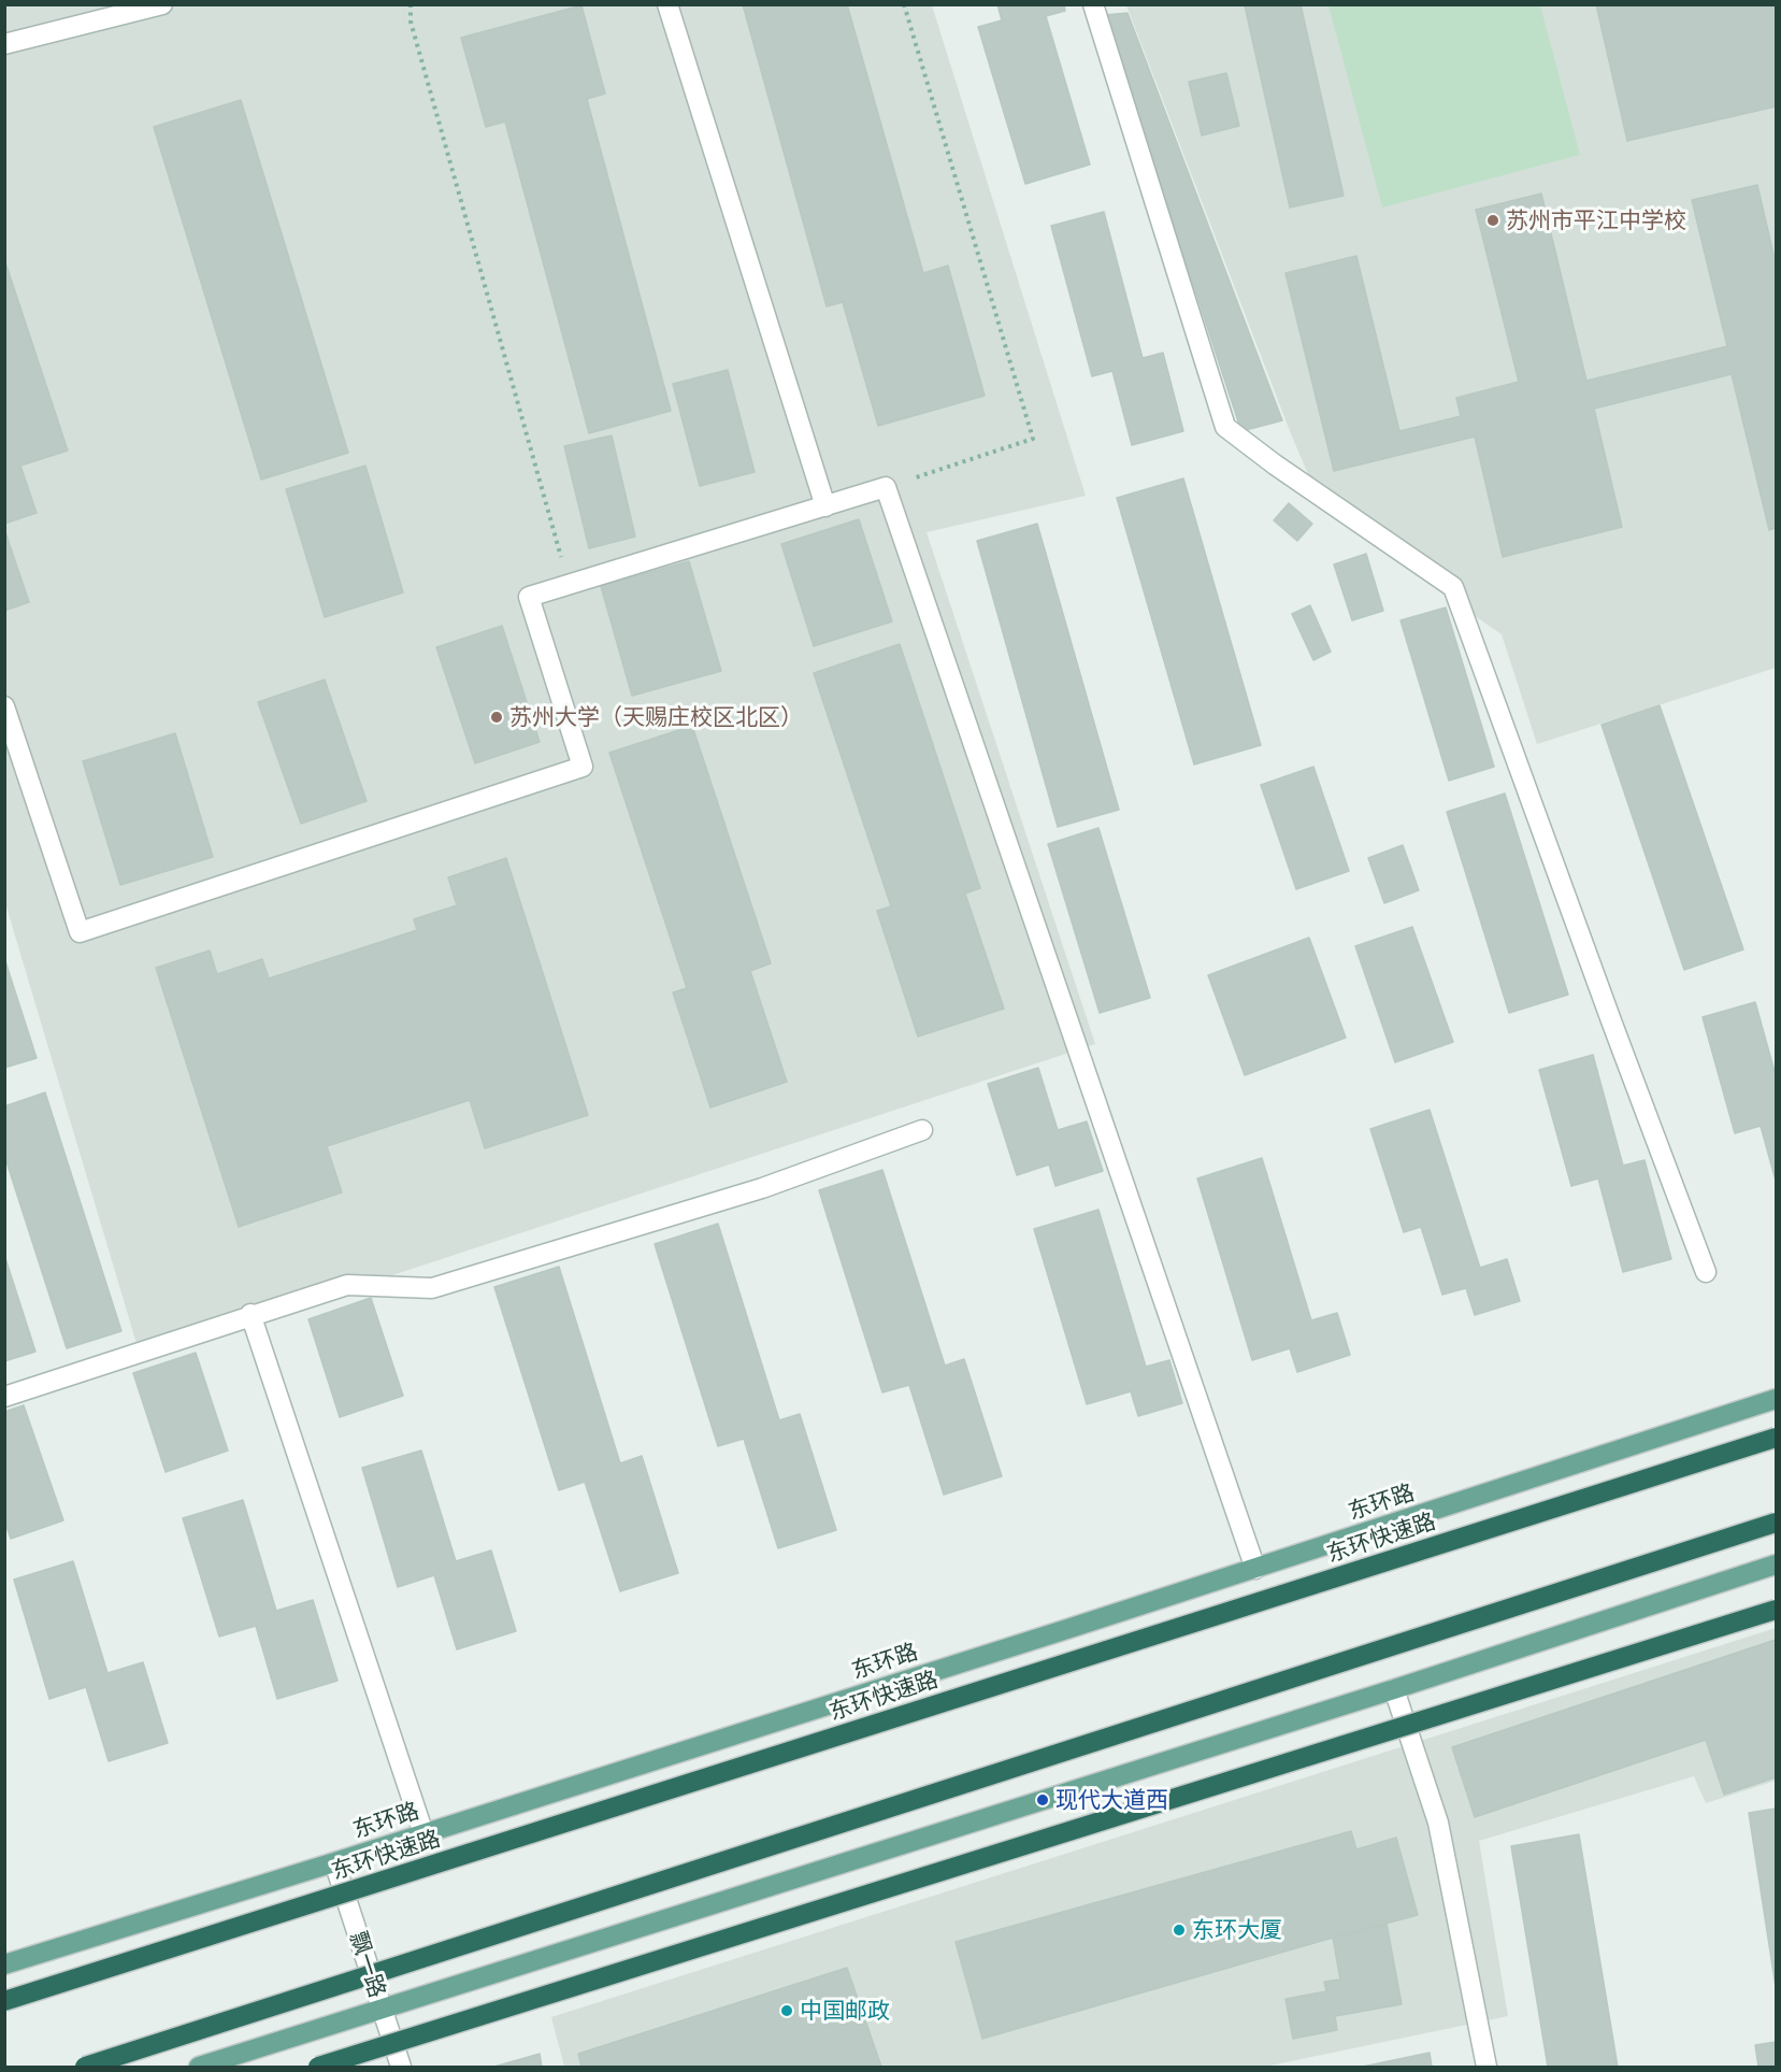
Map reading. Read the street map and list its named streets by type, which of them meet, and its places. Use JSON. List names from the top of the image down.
{
  "streets": {
    "highway": ["东环快速路"],
    "main road": ["东环路"],
    "street": ["飘一路"]
  },
  "crossings": [
    ["东环路", "飘一路"]
  ],
  "places": [
    "苏州市平江中学校",
    "苏州大学（天赐庄校区北区）",
    "现代大道西",
    "东环大厦",
    "中国邮政"
  ]
}
